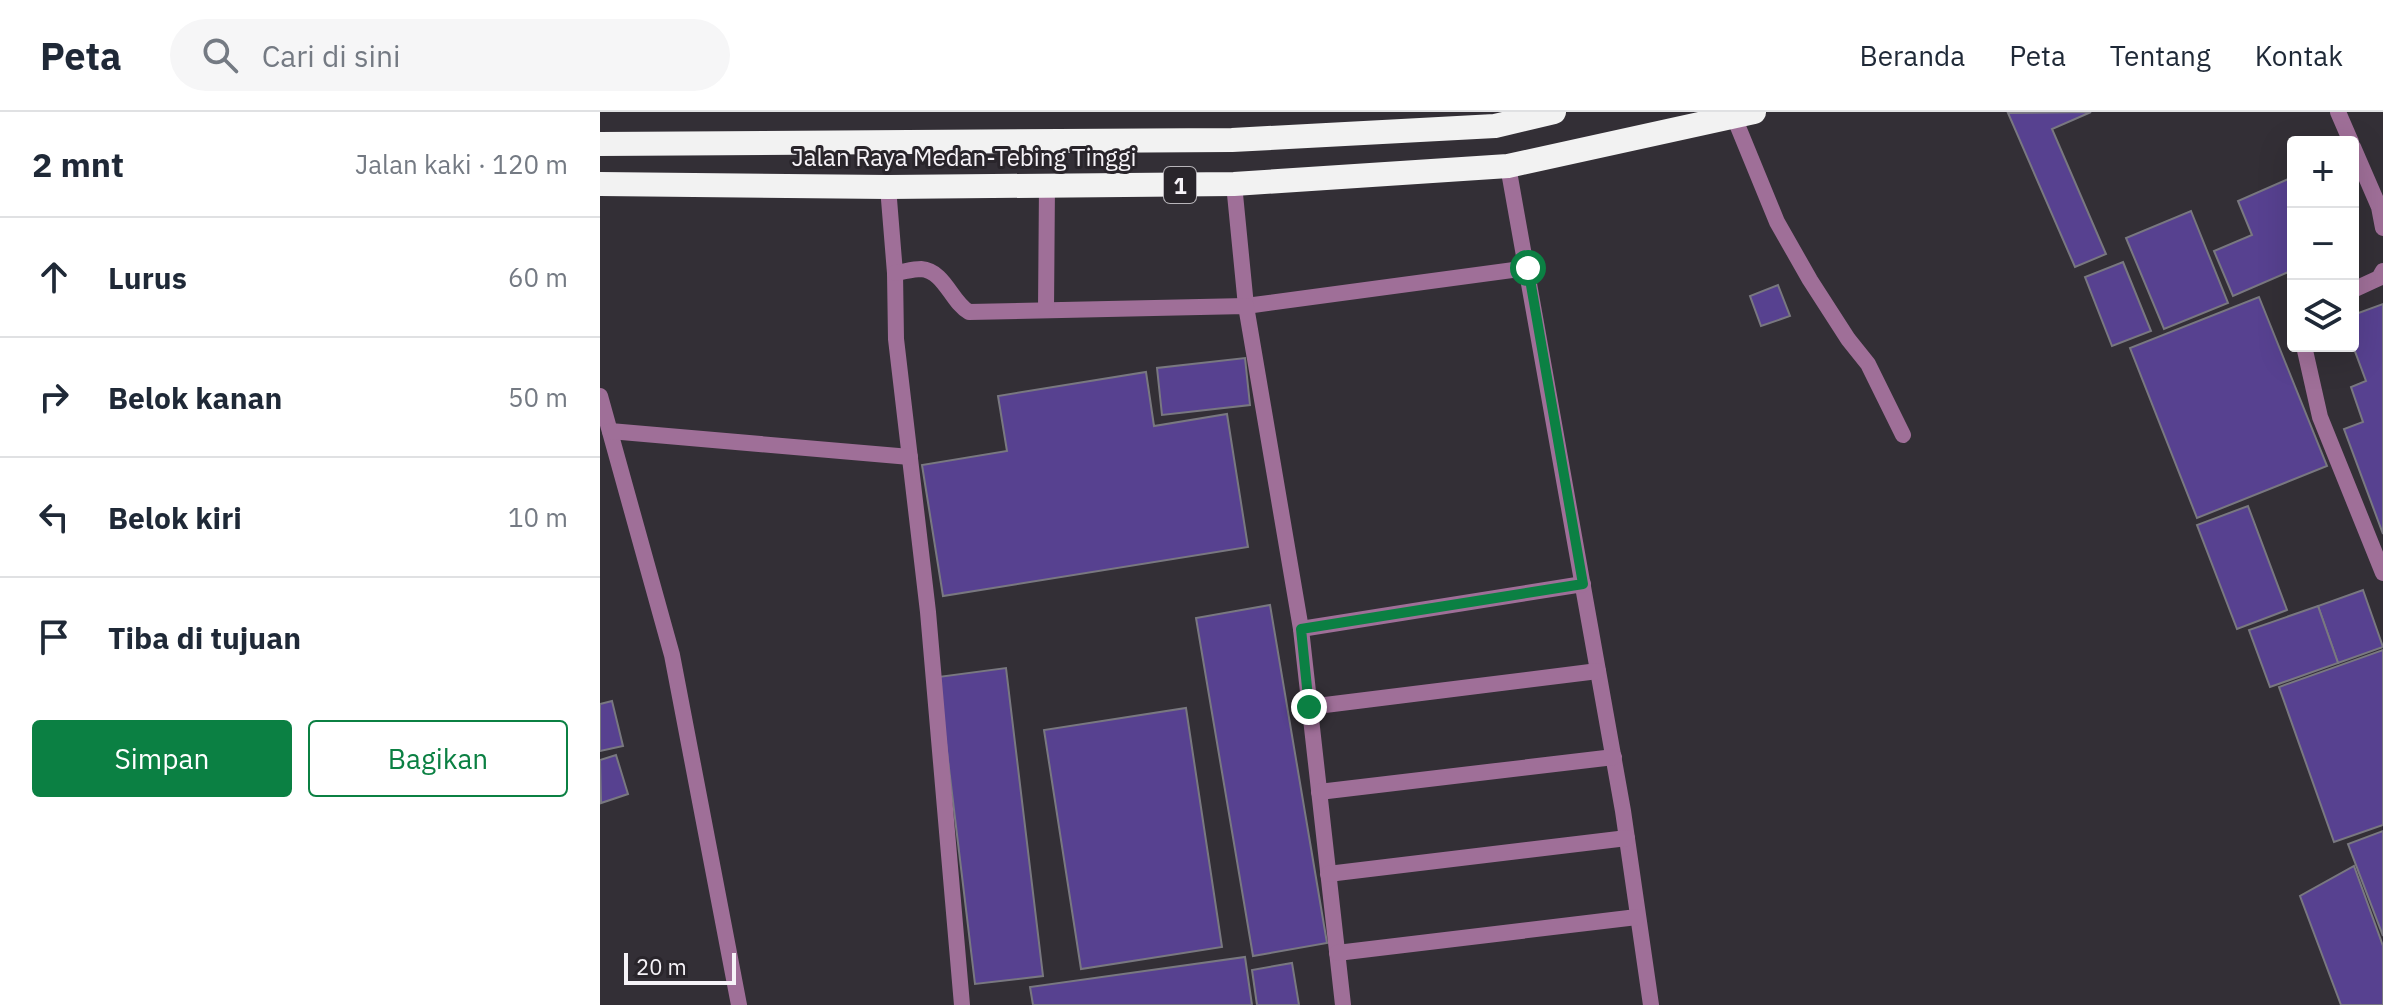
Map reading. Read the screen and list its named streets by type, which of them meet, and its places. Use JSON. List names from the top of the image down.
{
  "streets": {
    "highway": ["Jalan Raya Medan-Tebing Tinggi", "1"]
  },
  "scale_bar": "20 m",
  "page": {
    "header": "Peta",
    "search": "Cari di sini",
    "nav": [
      "Beranda",
      "Peta",
      "Tentang",
      "Kontak"
    ],
    "heading": ["2 mnt", "Jalan kaki · 120 m"],
    "map_buttons": ["+", "−"],
    "list": [
      ["Lurus", "60 m"],
      ["Belok kanan", "50 m"],
      ["Belok kiri", "10 m"],
      "Tiba di tujuan"
    ],
    "buttons": ["Simpan", "Bagikan"],
    "scale": "20 m"
  }
}
